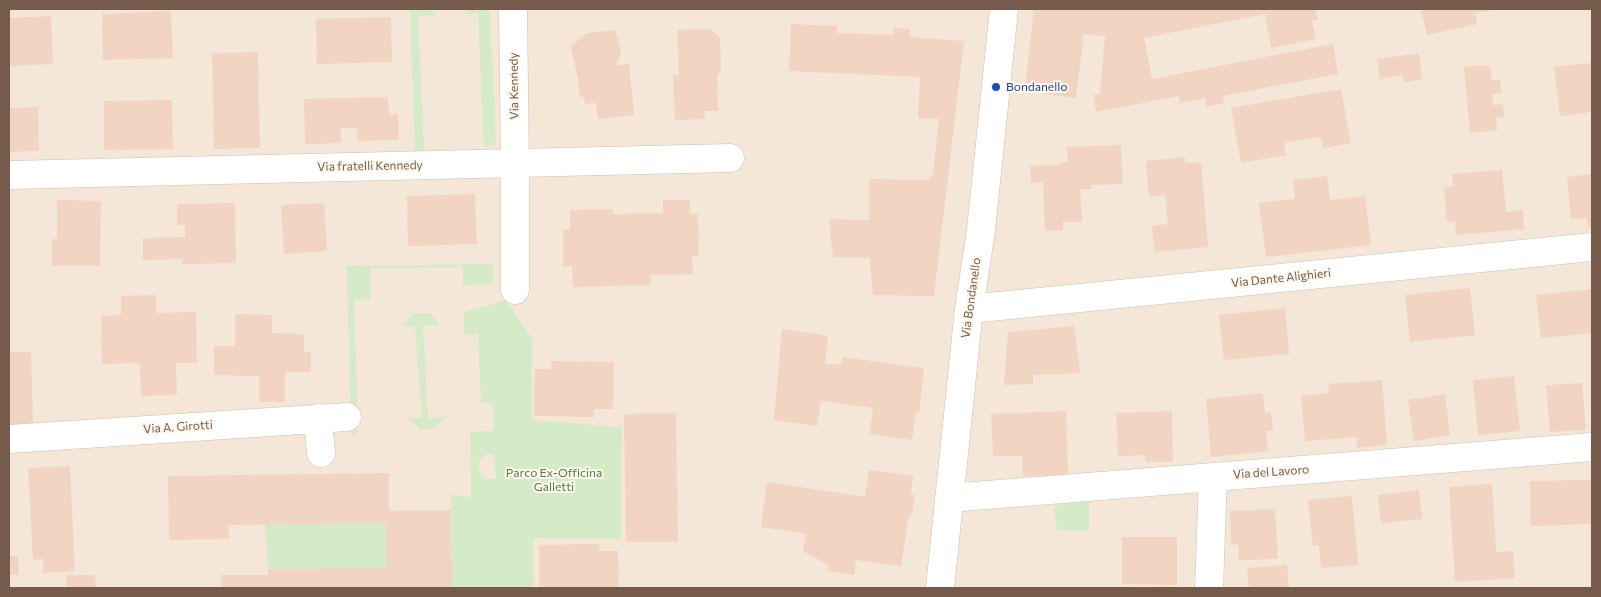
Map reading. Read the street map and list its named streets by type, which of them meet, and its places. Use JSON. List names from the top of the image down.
{
  "streets": {
    "street": [
      "Via Kennedy",
      "Via fratelli Kennedy",
      "Via Dante Alighieri",
      "Via Bondanello",
      "Via A. Girotti",
      "Via del Lavoro"
    ]
  },
  "crossings": [
    ["Via Kennedy", "Via fratelli Kennedy"],
    ["Via Dante Alighieri", "Via Bondanello"],
    ["Via Bondanello", "Via del Lavoro"]
  ],
  "parks": ["Parco Ex-Officina Galletti"],
  "places": ["Bondanello"]
}
